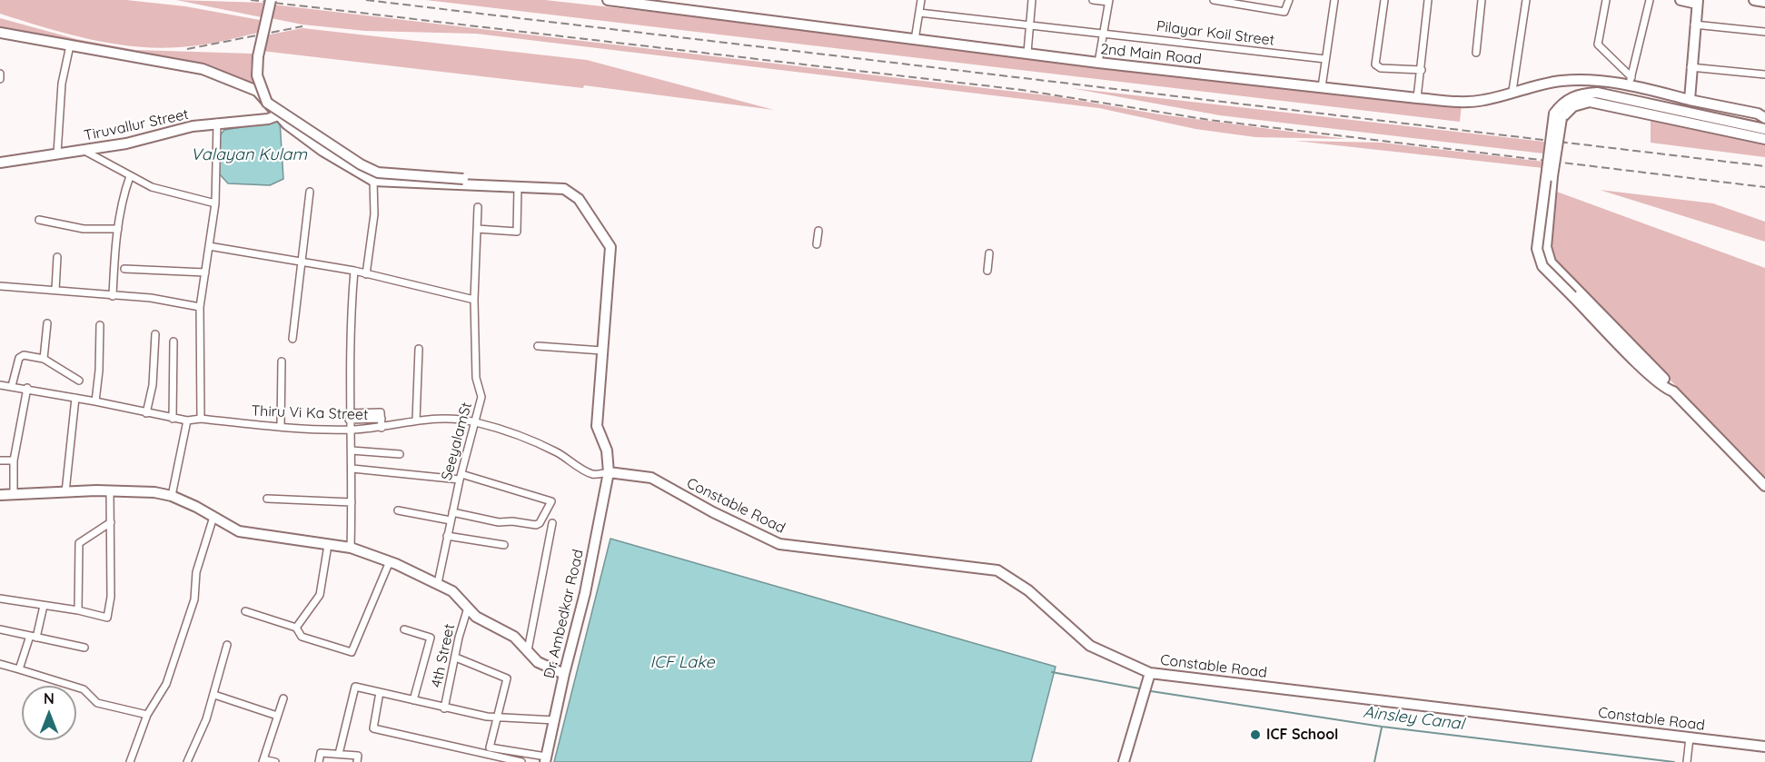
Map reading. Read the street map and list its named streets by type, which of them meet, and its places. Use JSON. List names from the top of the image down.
{
  "streets": {
    "street": [
      "Pilayar Koil Street",
      "2nd Main Road",
      "Tiruvallur Street",
      "Thiru Vi Ka Street",
      "SeeyalamSt",
      "Constable Road",
      "Dr. Ambedkar Road",
      "4th Street"
    ]
  },
  "crossings": [
    ["Thiru Vi Ka Street", "SeeyalamSt"],
    ["Thiru Vi Ka Street", "Constable Road"],
    ["Thiru Vi Ka Street", "Dr. Ambedkar Road"],
    ["Constable Road", "Dr. Ambedkar Road"]
  ],
  "water": ["Valayan Kulam", "ICF Lake", "Ainsley Canal"],
  "places": ["ICF School"],
  "north": "top"
}
